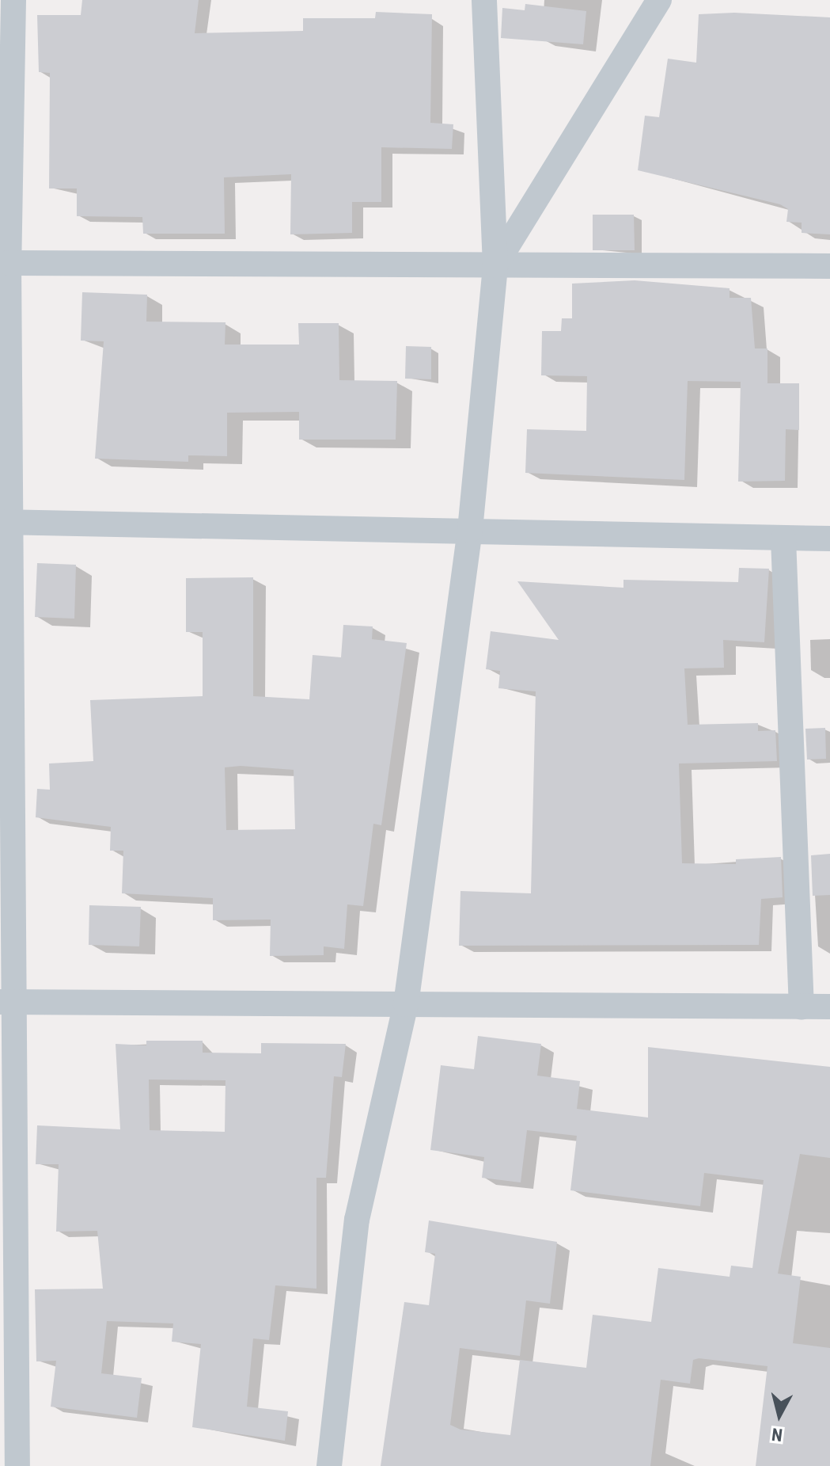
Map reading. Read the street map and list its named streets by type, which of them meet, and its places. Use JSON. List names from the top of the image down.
{
  "north": "bottom"
}
